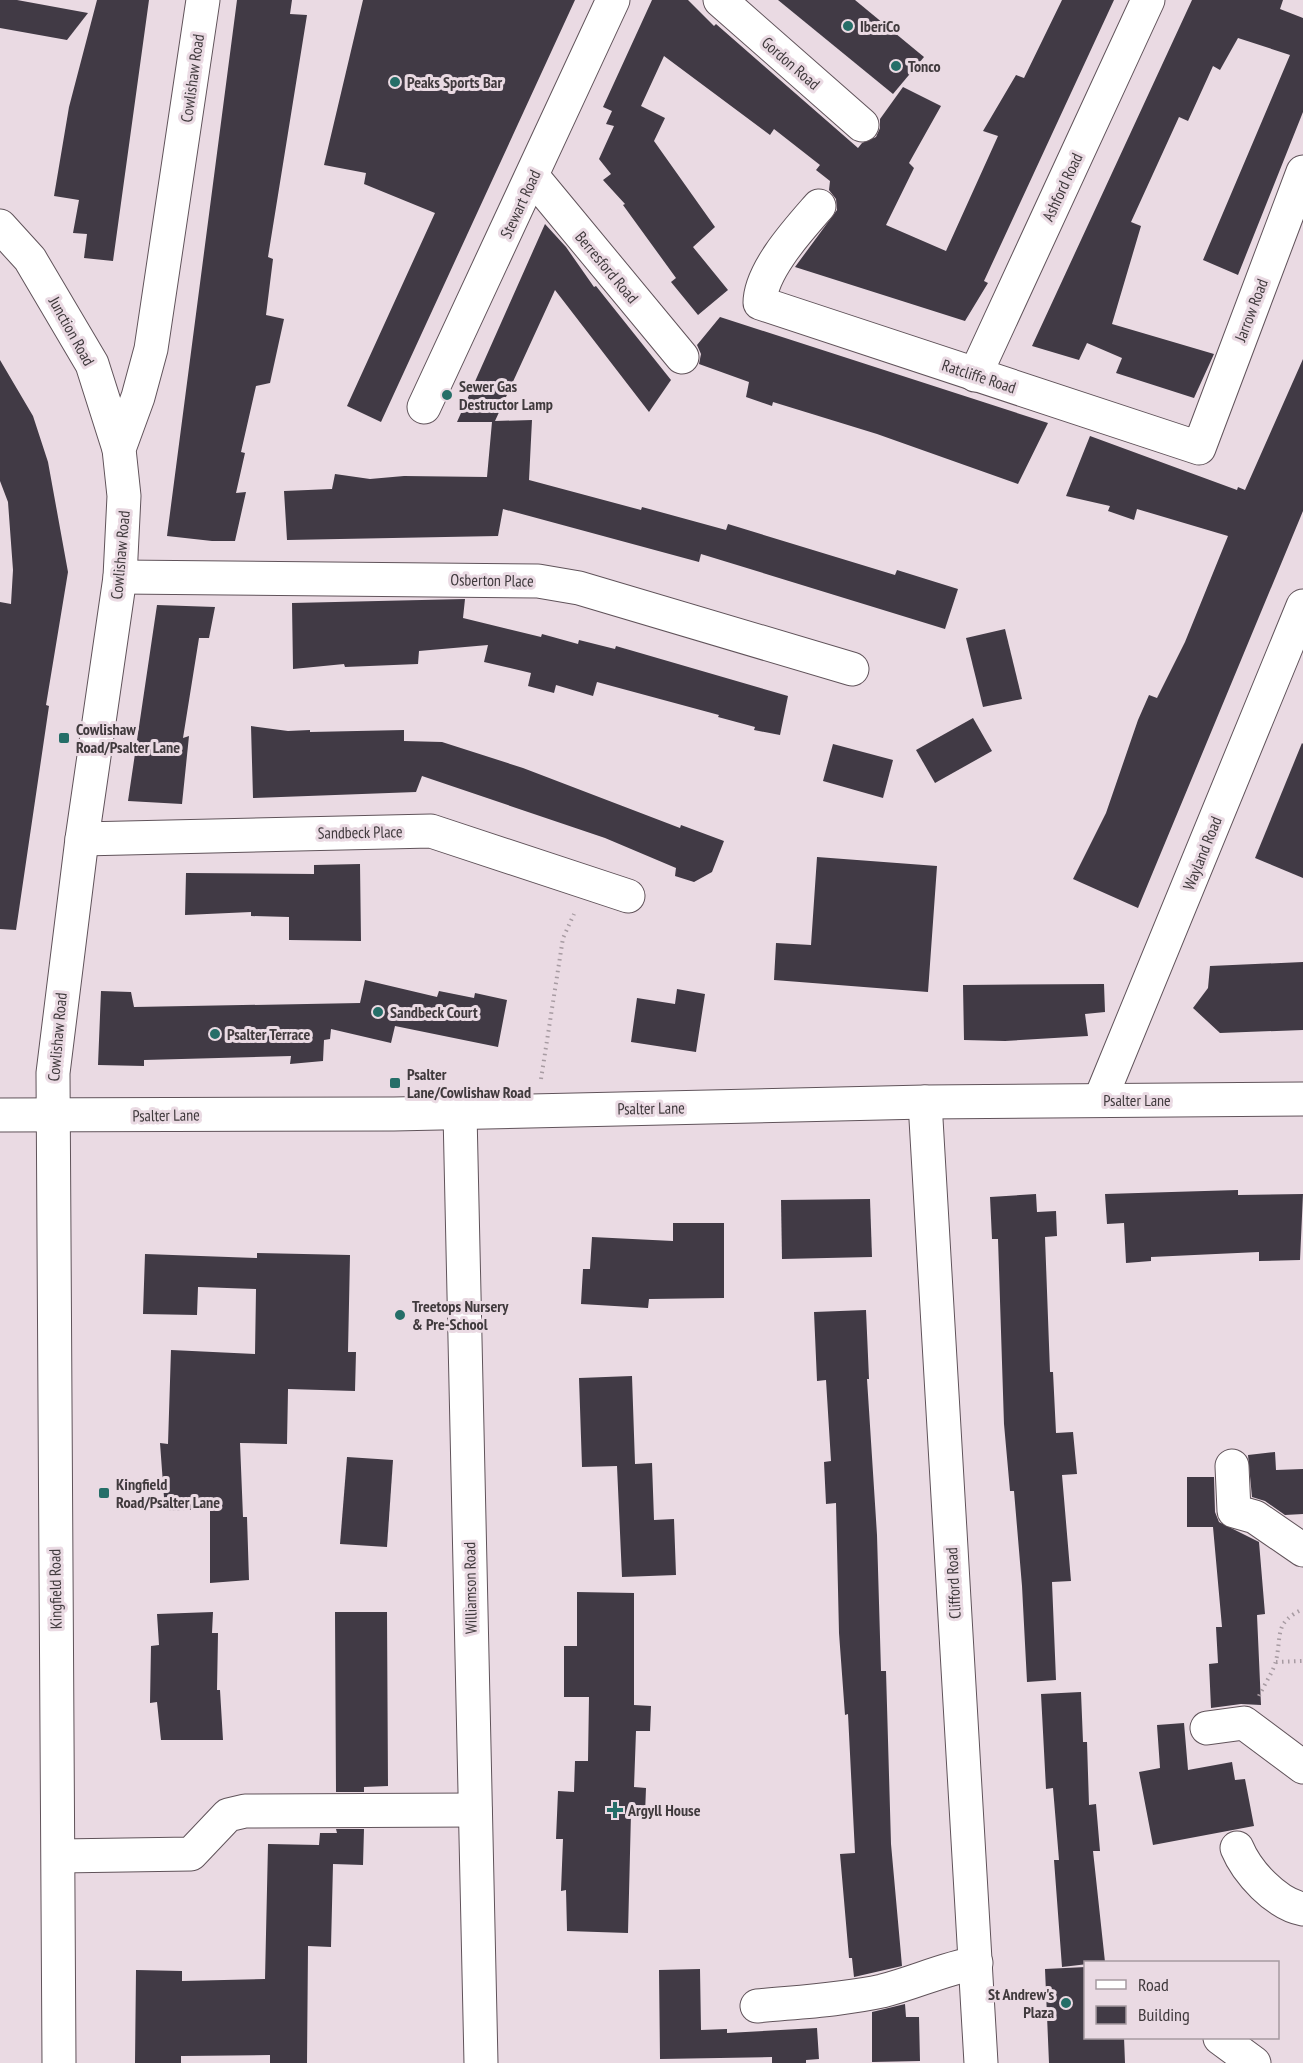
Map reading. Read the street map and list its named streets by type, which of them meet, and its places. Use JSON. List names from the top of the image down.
{
  "streets": {
    "street": [
      "Gordon Road",
      "Cowlishaw Road",
      "Ashford Road",
      "Stewart Road",
      "Berresford Road",
      "Jarrow Road",
      "Junction Road",
      "Ratcliffe Road",
      "Osberton Place",
      "Sandbeck Place",
      "Wayland Road",
      "Psalter Lane",
      "Clifford Road",
      "Williamson Road",
      "Kingfield Road"
    ]
  },
  "crossings": [
    ["Cowlishaw Road", "Junction Road"],
    ["Cowlishaw Road", "Osberton Place"],
    ["Cowlishaw Road", "Sandbeck Place"],
    ["Cowlishaw Road", "Psalter Lane"],
    ["Cowlishaw Road", "Kingfield Road"],
    ["Ashford Road", "Ratcliffe Road"],
    ["Stewart Road", "Berresford Road"],
    ["Jarrow Road", "Ratcliffe Road"],
    ["Wayland Road", "Psalter Lane"],
    ["Psalter Lane", "Clifford Road"],
    ["Psalter Lane", "Williamson Road"],
    ["Psalter Lane", "Kingfield Road"]
  ],
  "places": {
    "other": [
      "IberiCo",
      "Tonco",
      "Peaks Sports Bar",
      "Sewer Gas Destructor Lamp",
      "Sandbeck Court",
      "Psalter Terrace",
      "Treetops Nursery & Pre-School",
      "St Andrew's Plaza"
    ],
    "transit": ["Cowlishaw Road/Psalter Lane", "Psalter Lane/Cowlishaw Road", "Kingfield Road/Psalter Lane"],
    "health": ["Argyll House"]
  },
  "legend": ["Road", "Building"]
}
